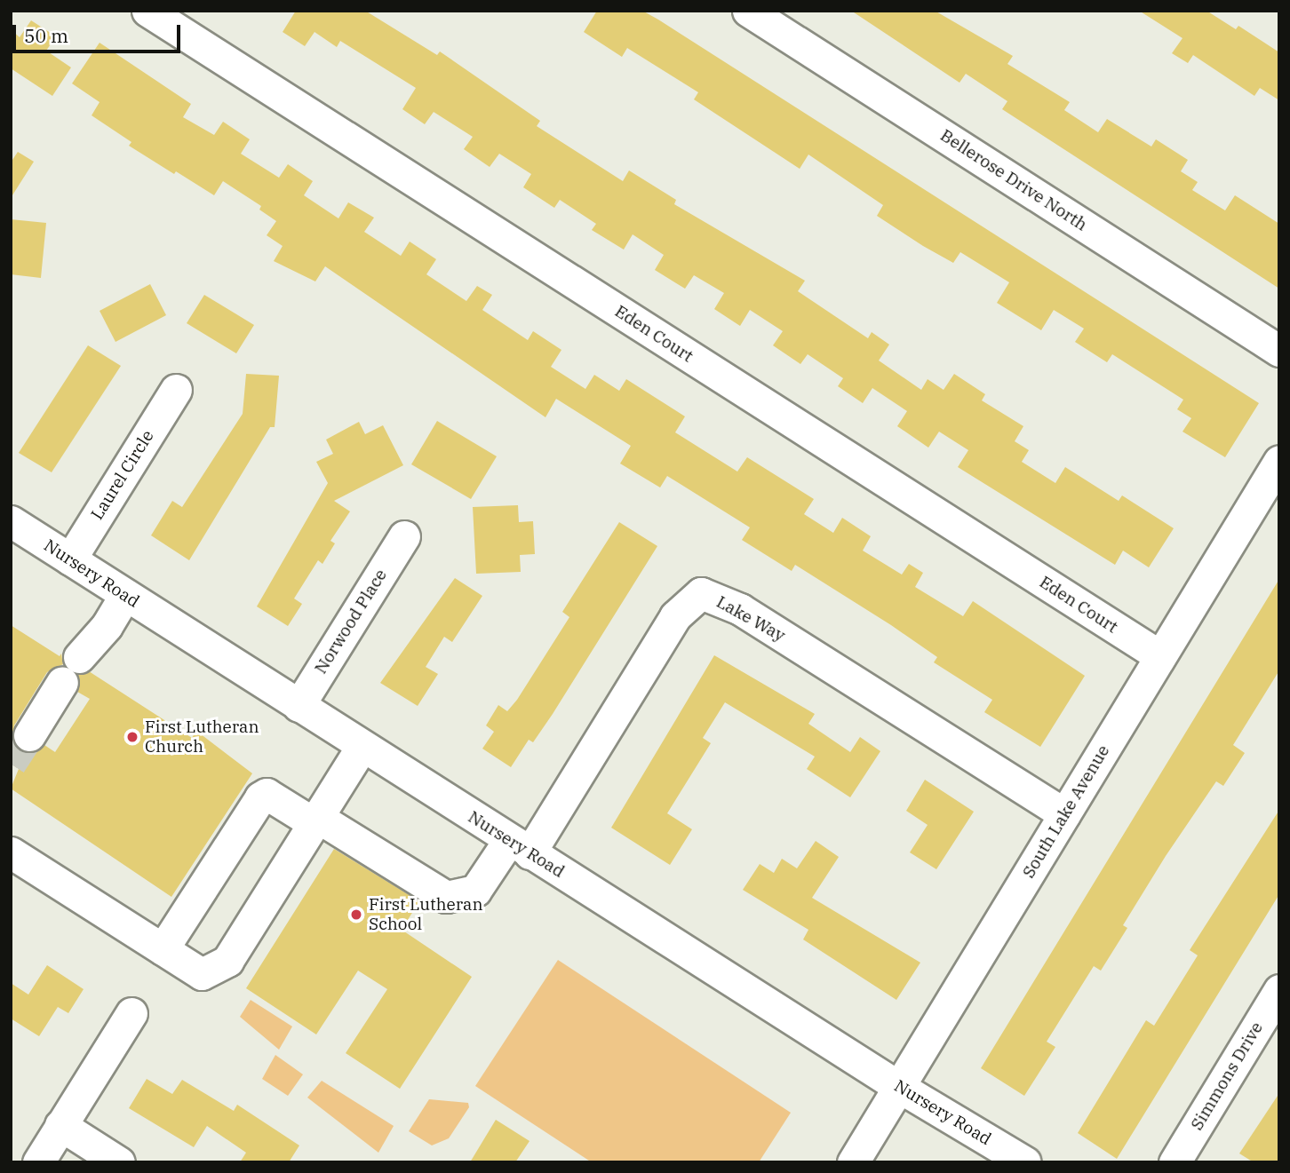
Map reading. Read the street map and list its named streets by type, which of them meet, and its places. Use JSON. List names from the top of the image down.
{
  "streets": {
    "street": [
      "Bellerose Drive North",
      "Eden Court",
      "Laurel Circle",
      "Nursery Road",
      "Lake Way",
      "Norwood Place",
      "South Lake Avenue",
      "Simmons Drive"
    ]
  },
  "crossings": [
    ["Eden Court", "South Lake Avenue"],
    ["Laurel Circle", "Nursery Road"],
    ["Nursery Road", "Lake Way"],
    ["Nursery Road", "Norwood Place"],
    ["Nursery Road", "South Lake Avenue"],
    ["Lake Way", "South Lake Avenue"]
  ],
  "places": ["First Lutheran Church", "First Lutheran School"],
  "scale_bar": "50 m"
}
